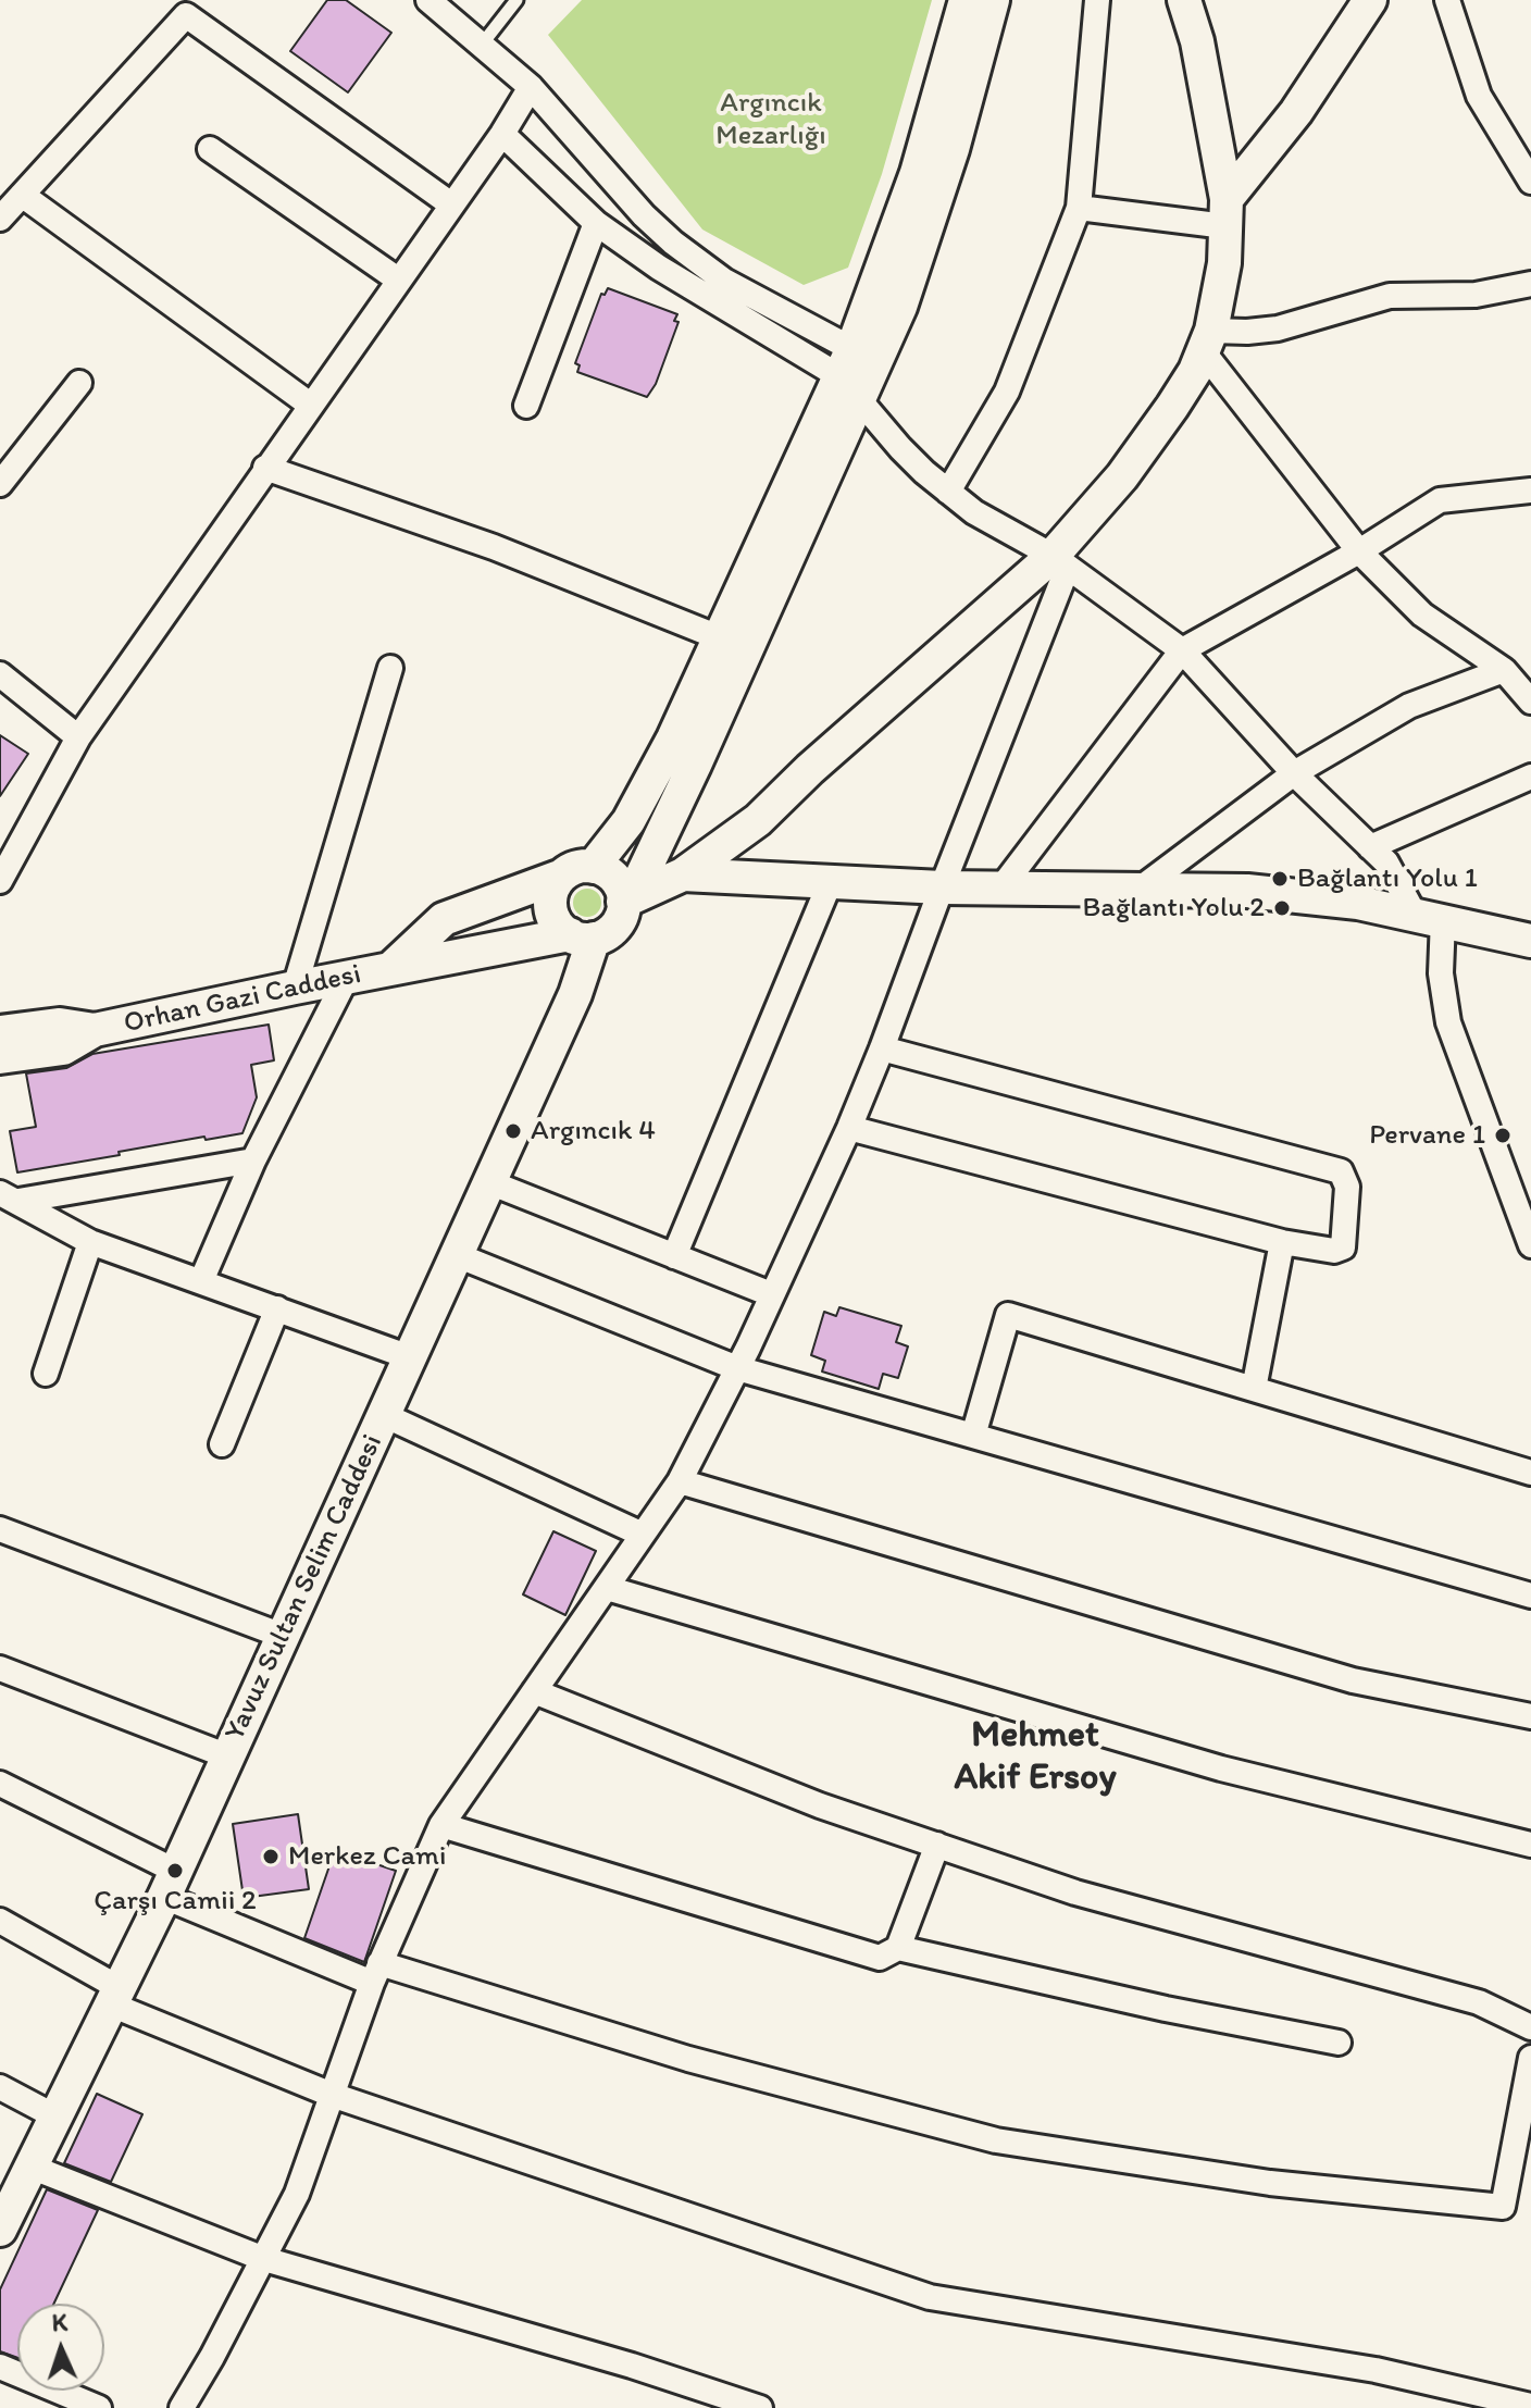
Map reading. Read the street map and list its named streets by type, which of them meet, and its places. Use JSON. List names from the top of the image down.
{
  "streets": {
    "street": ["Orhan Gazi Caddesi", "Yavuz Sultan Selim Caddesi"]
  },
  "crossings": [
    ["Orhan Gazi Caddesi", "Yavuz Sultan Selim Caddesi"]
  ],
  "districts": ["Mehmet Akif Ersoy"],
  "parks": ["Argıncık Mezarlığı"],
  "places": [
    "Bağlantı Yolu 1",
    "Bağlantı Yolu 2",
    "Argıncık 4",
    "Pervane 1",
    "Merkez Cami",
    "Çarşı Camii 2"
  ],
  "north": "top"
}
